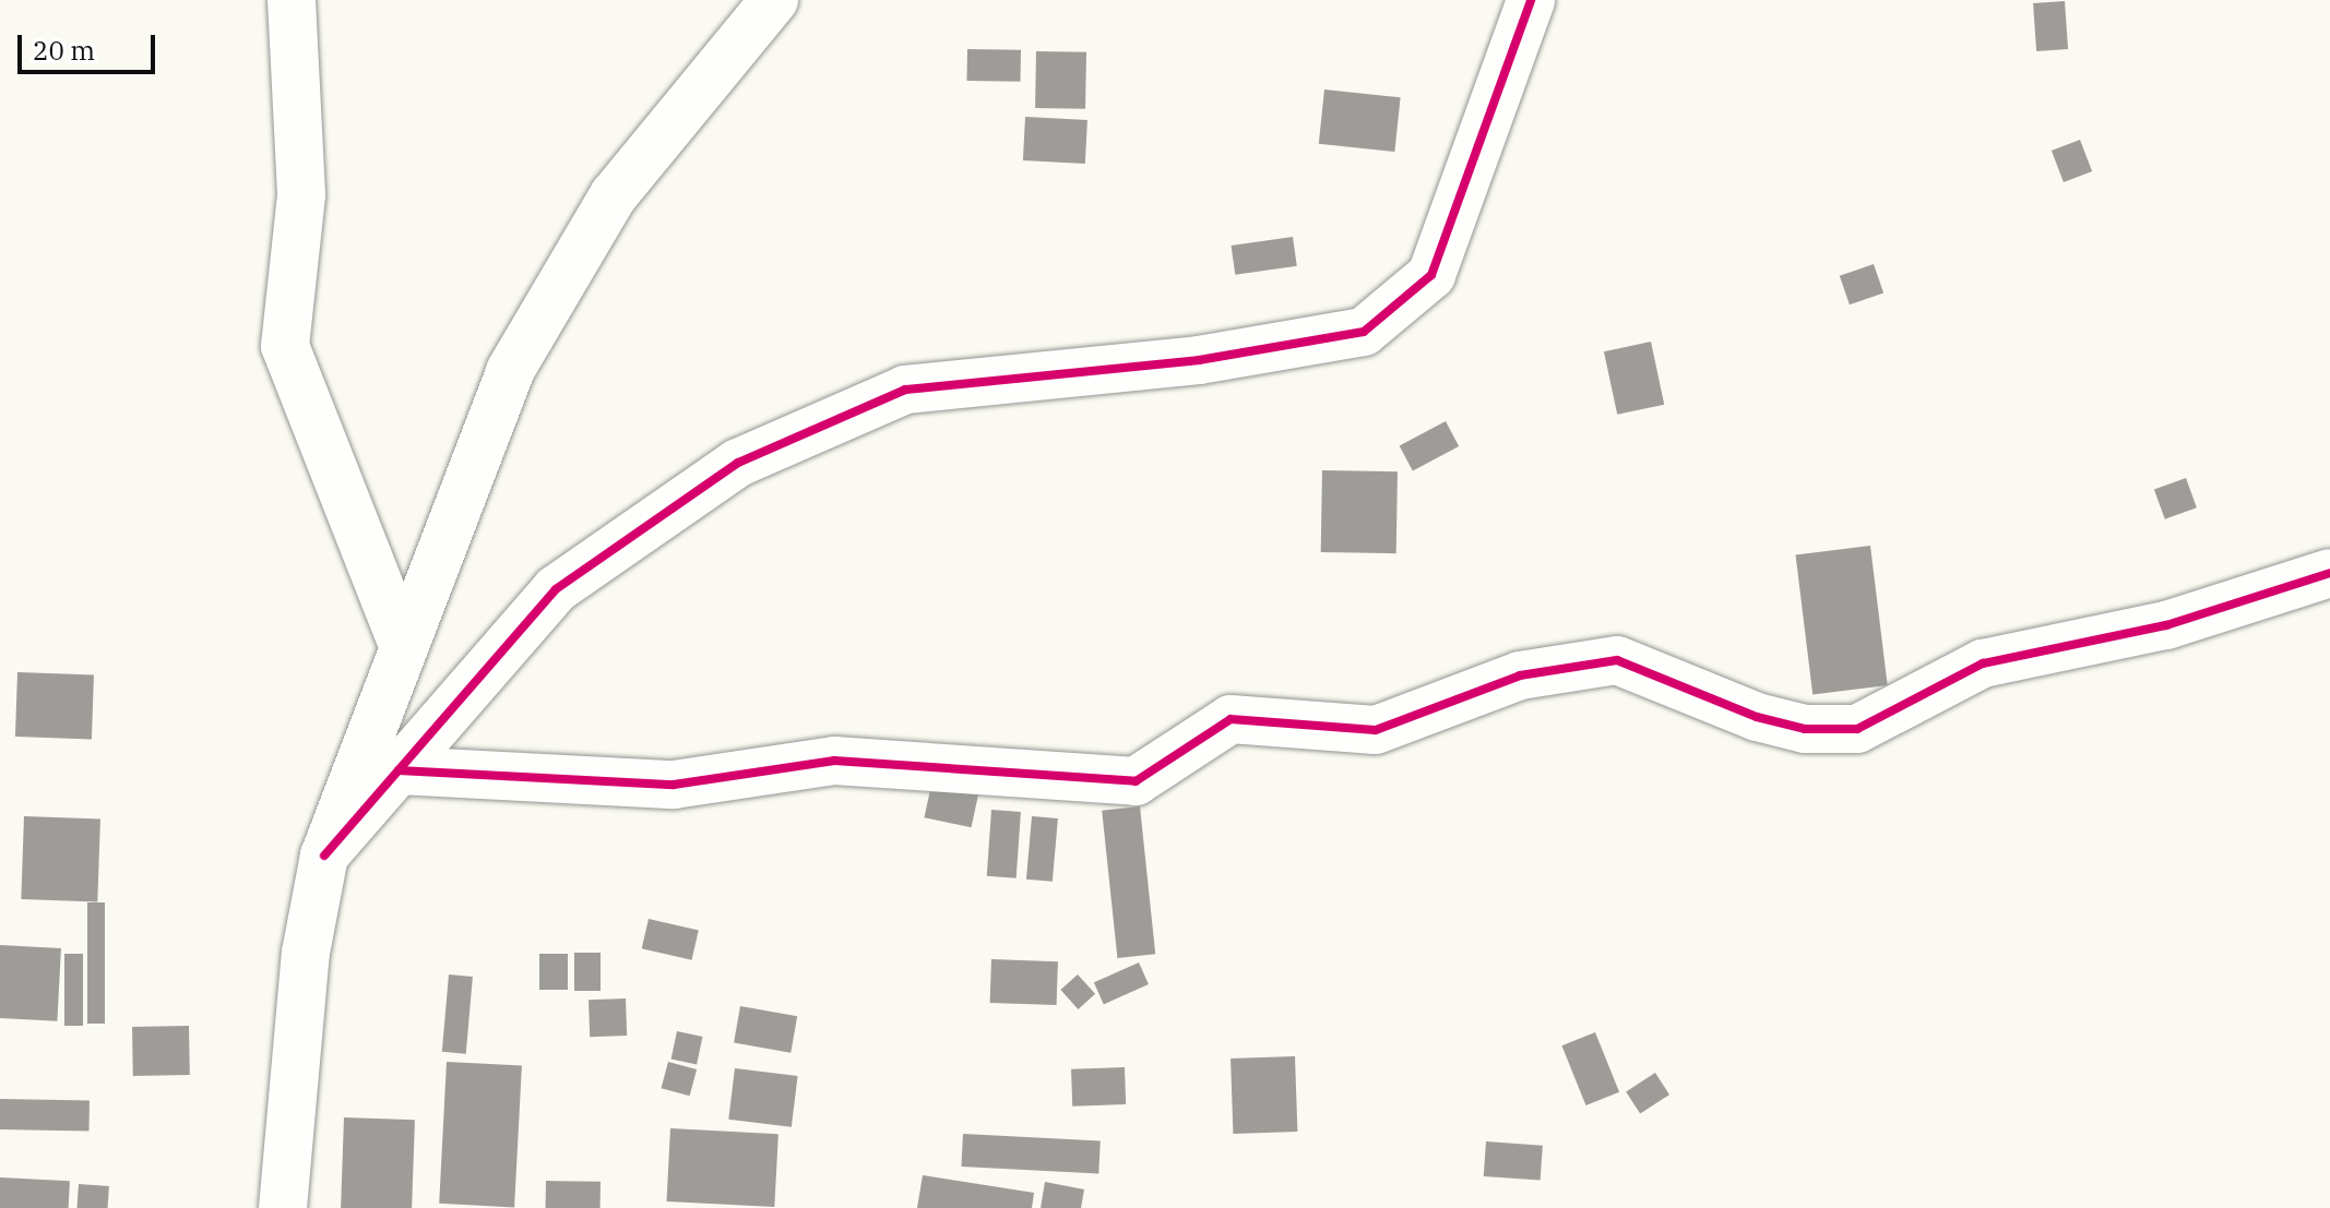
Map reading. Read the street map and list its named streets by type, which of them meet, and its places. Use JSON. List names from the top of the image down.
{
  "scale_bar": "20 m"
}
